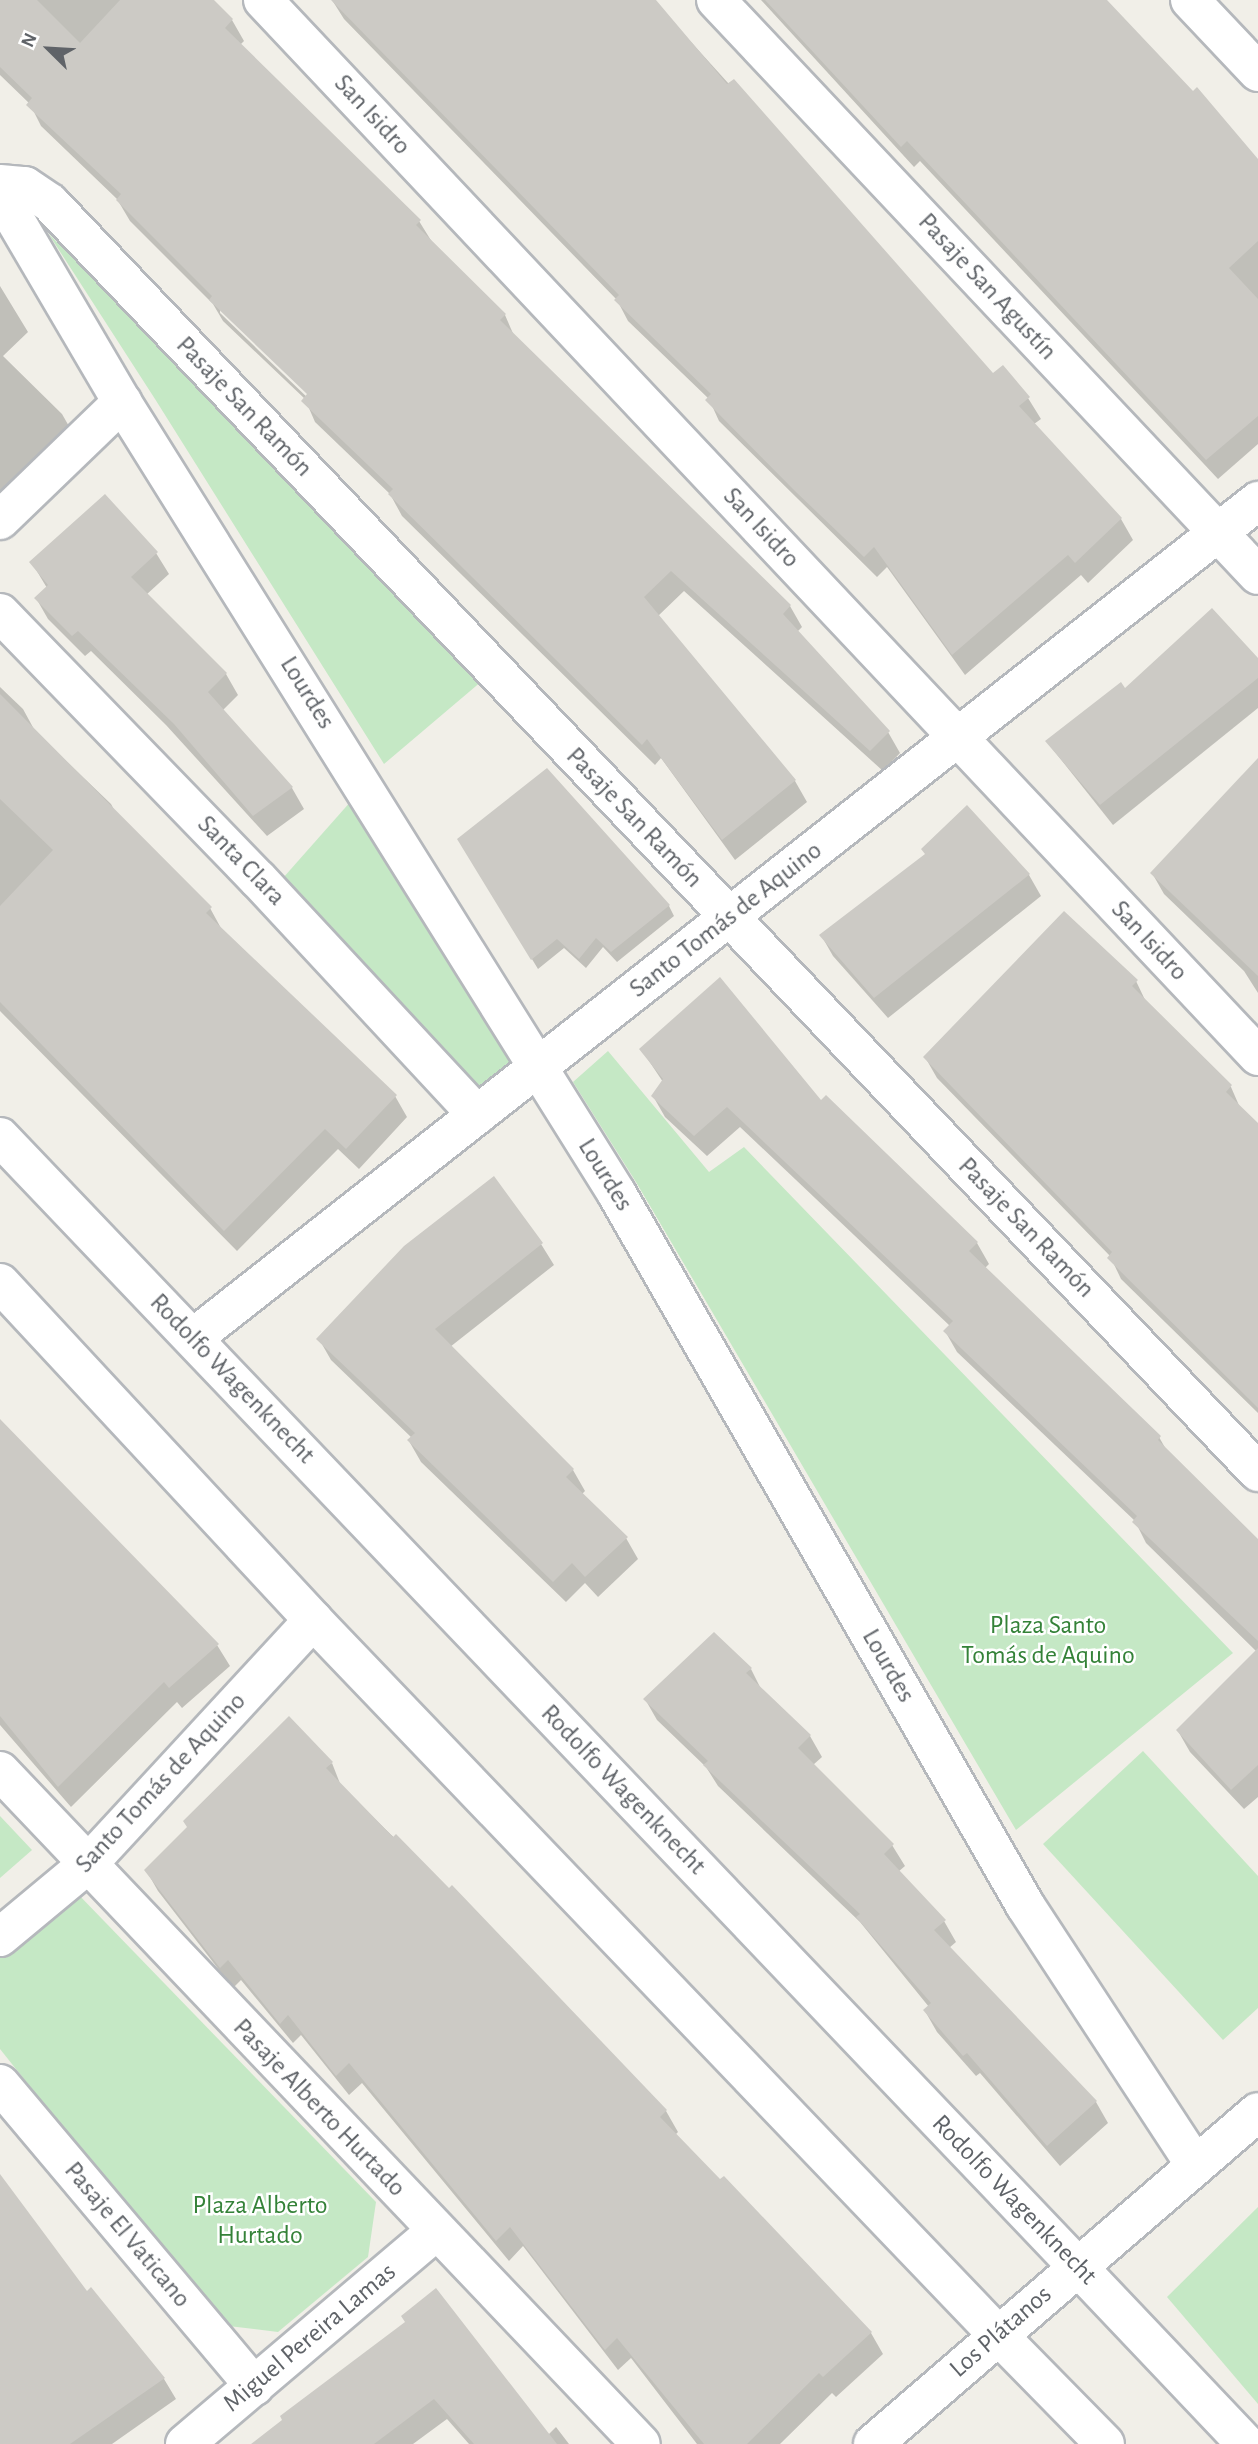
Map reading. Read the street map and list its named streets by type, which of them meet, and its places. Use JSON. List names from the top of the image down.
{
  "streets": {
    "street": [
      "San Isidro",
      "Pasaje San Agustín",
      "Pasaje San Ramón",
      "Lourdes",
      "Santa Clara",
      "Santo Tomás de Aquino",
      "Rodolfo Wagenknecht",
      "Pasaje Alberto Hurtado",
      "Pasaje El Vaticano",
      "Los Plátanos",
      "Miguel Pereira Lamas"
    ]
  },
  "crossings": [
    ["San Isidro", "Santo Tomás de Aquino"],
    ["Pasaje San Agustín", "Santo Tomás de Aquino"],
    ["Pasaje San Ramón", "Santo Tomás de Aquino"],
    ["Lourdes", "Santo Tomás de Aquino"],
    ["Lourdes", "Los Plátanos"],
    ["Santa Clara", "Santo Tomás de Aquino"],
    ["Santo Tomás de Aquino", "Rodolfo Wagenknecht"],
    ["Santo Tomás de Aquino", "Pasaje Alberto Hurtado"],
    ["Rodolfo Wagenknecht", "Los Plátanos"],
    ["Pasaje Alberto Hurtado", "Miguel Pereira Lamas"],
    ["Pasaje El Vaticano", "Miguel Pereira Lamas"]
  ],
  "parks": ["Plaza Santo Tomás de Aquino", "Plaza Alberto Hurtado"],
  "north": "top left"
}
